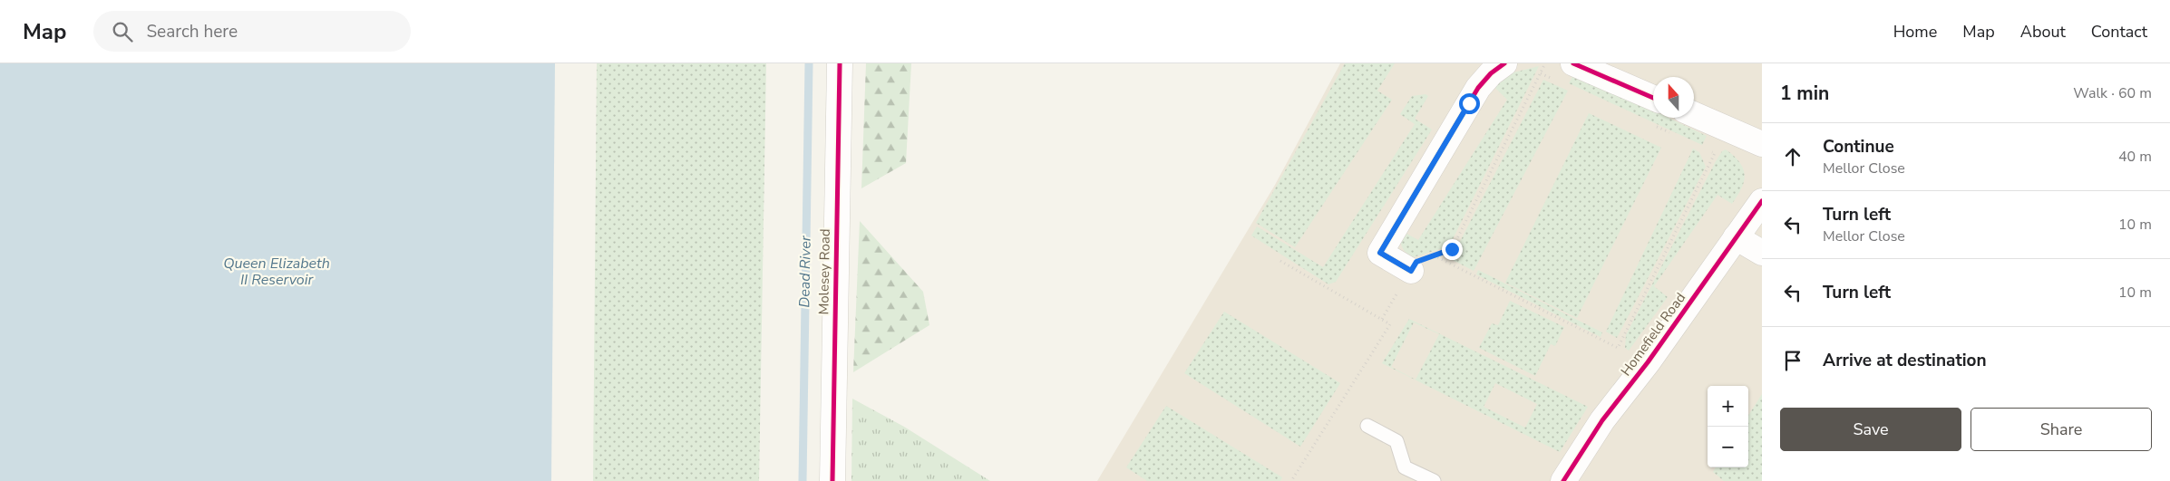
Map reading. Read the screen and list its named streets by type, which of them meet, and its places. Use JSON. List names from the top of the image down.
{
  "streets": {
    "street": ["Molesey Road", "Homefield Road"]
  },
  "water": ["Queen Elizabeth II Reservoir", "Dead River"],
  "north": "top",
  "page": {
    "header": "Map",
    "search": "Search here",
    "nav": [
      "Home",
      "Map",
      "About",
      "Contact"
    ],
    "heading": ["1 min", "Walk · 60 m"],
    "list": [
      ["Continue", "Mellor Close", "40 m"],
      ["Turn left", "Mellor Close", "10 m"],
      ["Turn left", "10 m"],
      "Arrive at destination"
    ],
    "map_buttons": ["+", "−"],
    "buttons": ["Save", "Share"]
  }
}
